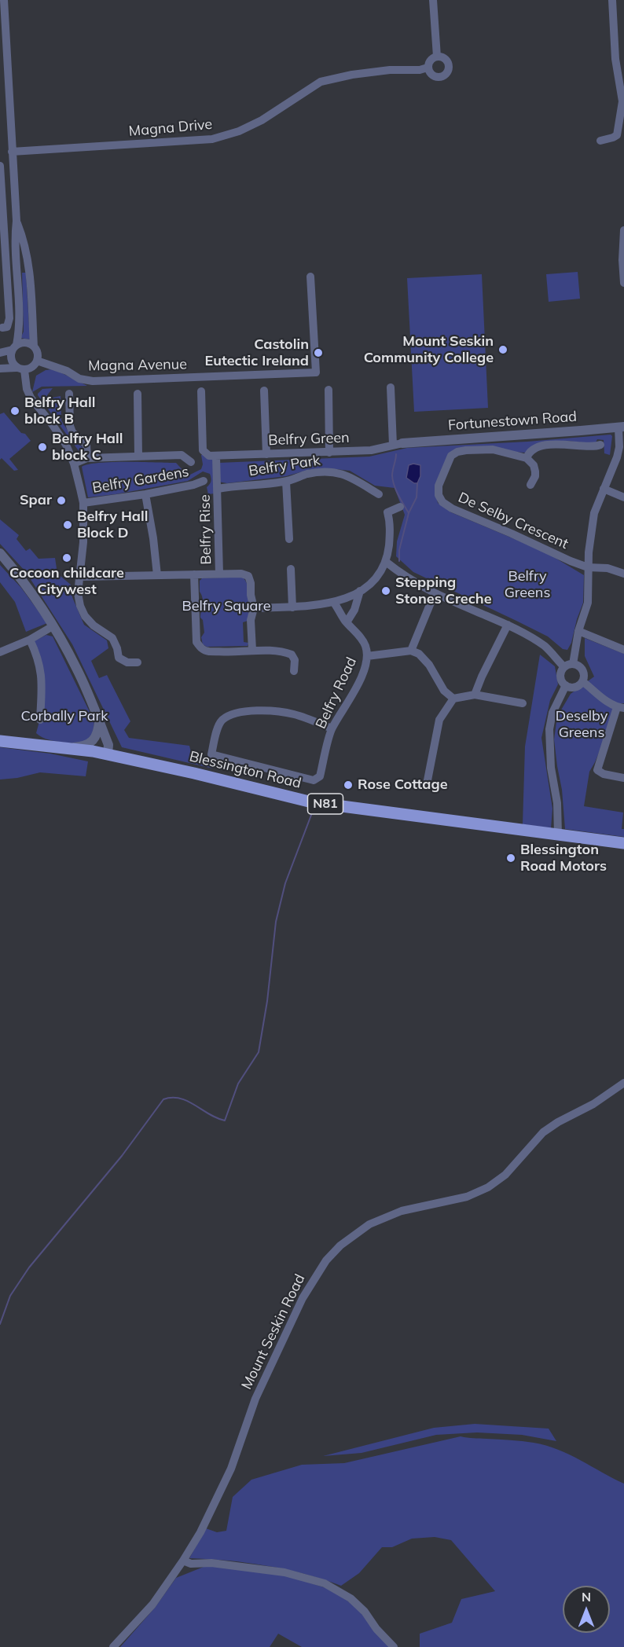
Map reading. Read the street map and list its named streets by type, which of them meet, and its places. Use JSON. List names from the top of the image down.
{
  "streets": {
    "main road": ["Blessington Road", "N81"],
    "street": [
      "Magna Drive",
      "Magna Avenue",
      "Fortunestown Road",
      "Belfry Green",
      "Belfry Park",
      "Belfry Gardens",
      "De Selby Crescent",
      "Belfry Rise",
      "Belfry Road",
      "Mount Seskin Road"
    ]
  },
  "crossings": [
    ["Fortunestown Road", "Belfry Green"],
    ["Belfry Green", "Belfry Rise"],
    ["Belfry Park", "Belfry Rise"]
  ],
  "parks": [
    "Belfry Greens",
    "Belfry Square",
    "Corbally Park",
    "Deselby Greens"
  ],
  "places": [
    "Mount Seskin Community College",
    "Castolin Eutectic Ireland",
    "Belfry Hall block B",
    "Belfry Hall block C",
    "Spar",
    "Belfry Hall Block D",
    "Cocoon childcare Citywest",
    "Stepping Stones Creche",
    "Rose Cottage",
    "Blessington Road Motors"
  ],
  "north": "top"
}
